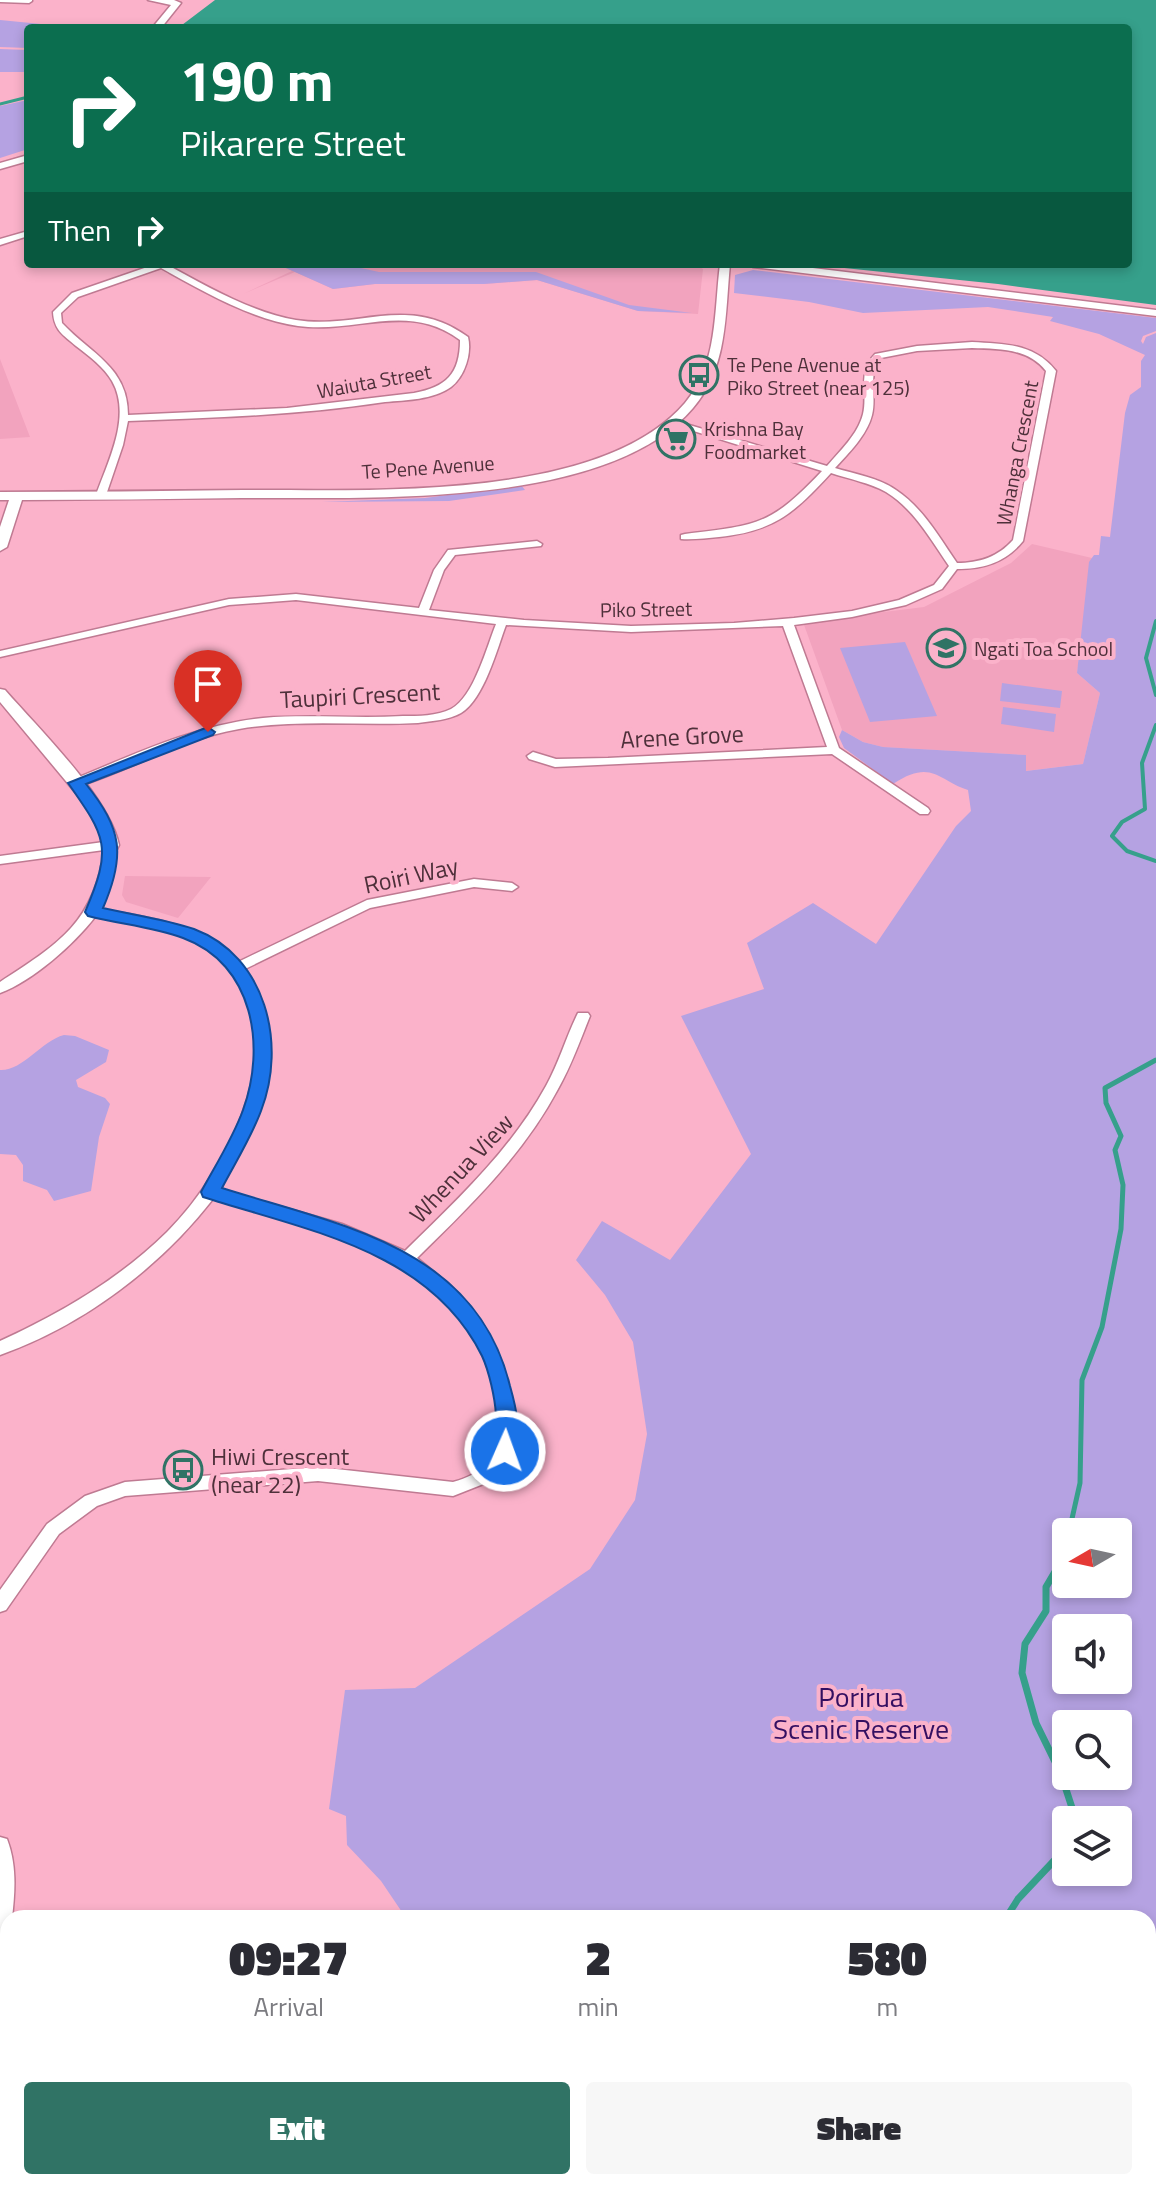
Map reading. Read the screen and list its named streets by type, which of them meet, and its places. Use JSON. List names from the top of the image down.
{
  "streets": {
    "street": [
      "Waiuta Street",
      "Whanga Crescent",
      "Te Pene Avenue",
      "Piko Street",
      "Taupiri Crescent",
      "Arene Grove",
      "Roiri Way",
      "Whenua View"
    ]
  },
  "crossings": [
    ["Whanga Crescent", "Piko Street"],
    ["Piko Street", "Taupiri Crescent"]
  ],
  "parks": ["Porirua Scenic Reserve"],
  "places": {
    "bus stop": ["Te Pene Avenue at Piko Street (near 125)", "Hiwi Crescent (near 22)"],
    "supermarket": ["Krishna Bay Foodmarket"],
    "school or university": ["Ngati Toa School"]
  },
  "north": "left",
  "page": {
    "turn": ["190 m", "Pikarere Street"],
    "then": "Then",
    "eta": [
      "09:27",
      "Arrival",
      "2",
      "min",
      "580",
      "m"
    ],
    "buttons": ["Exit", "Share"]
  }
}
